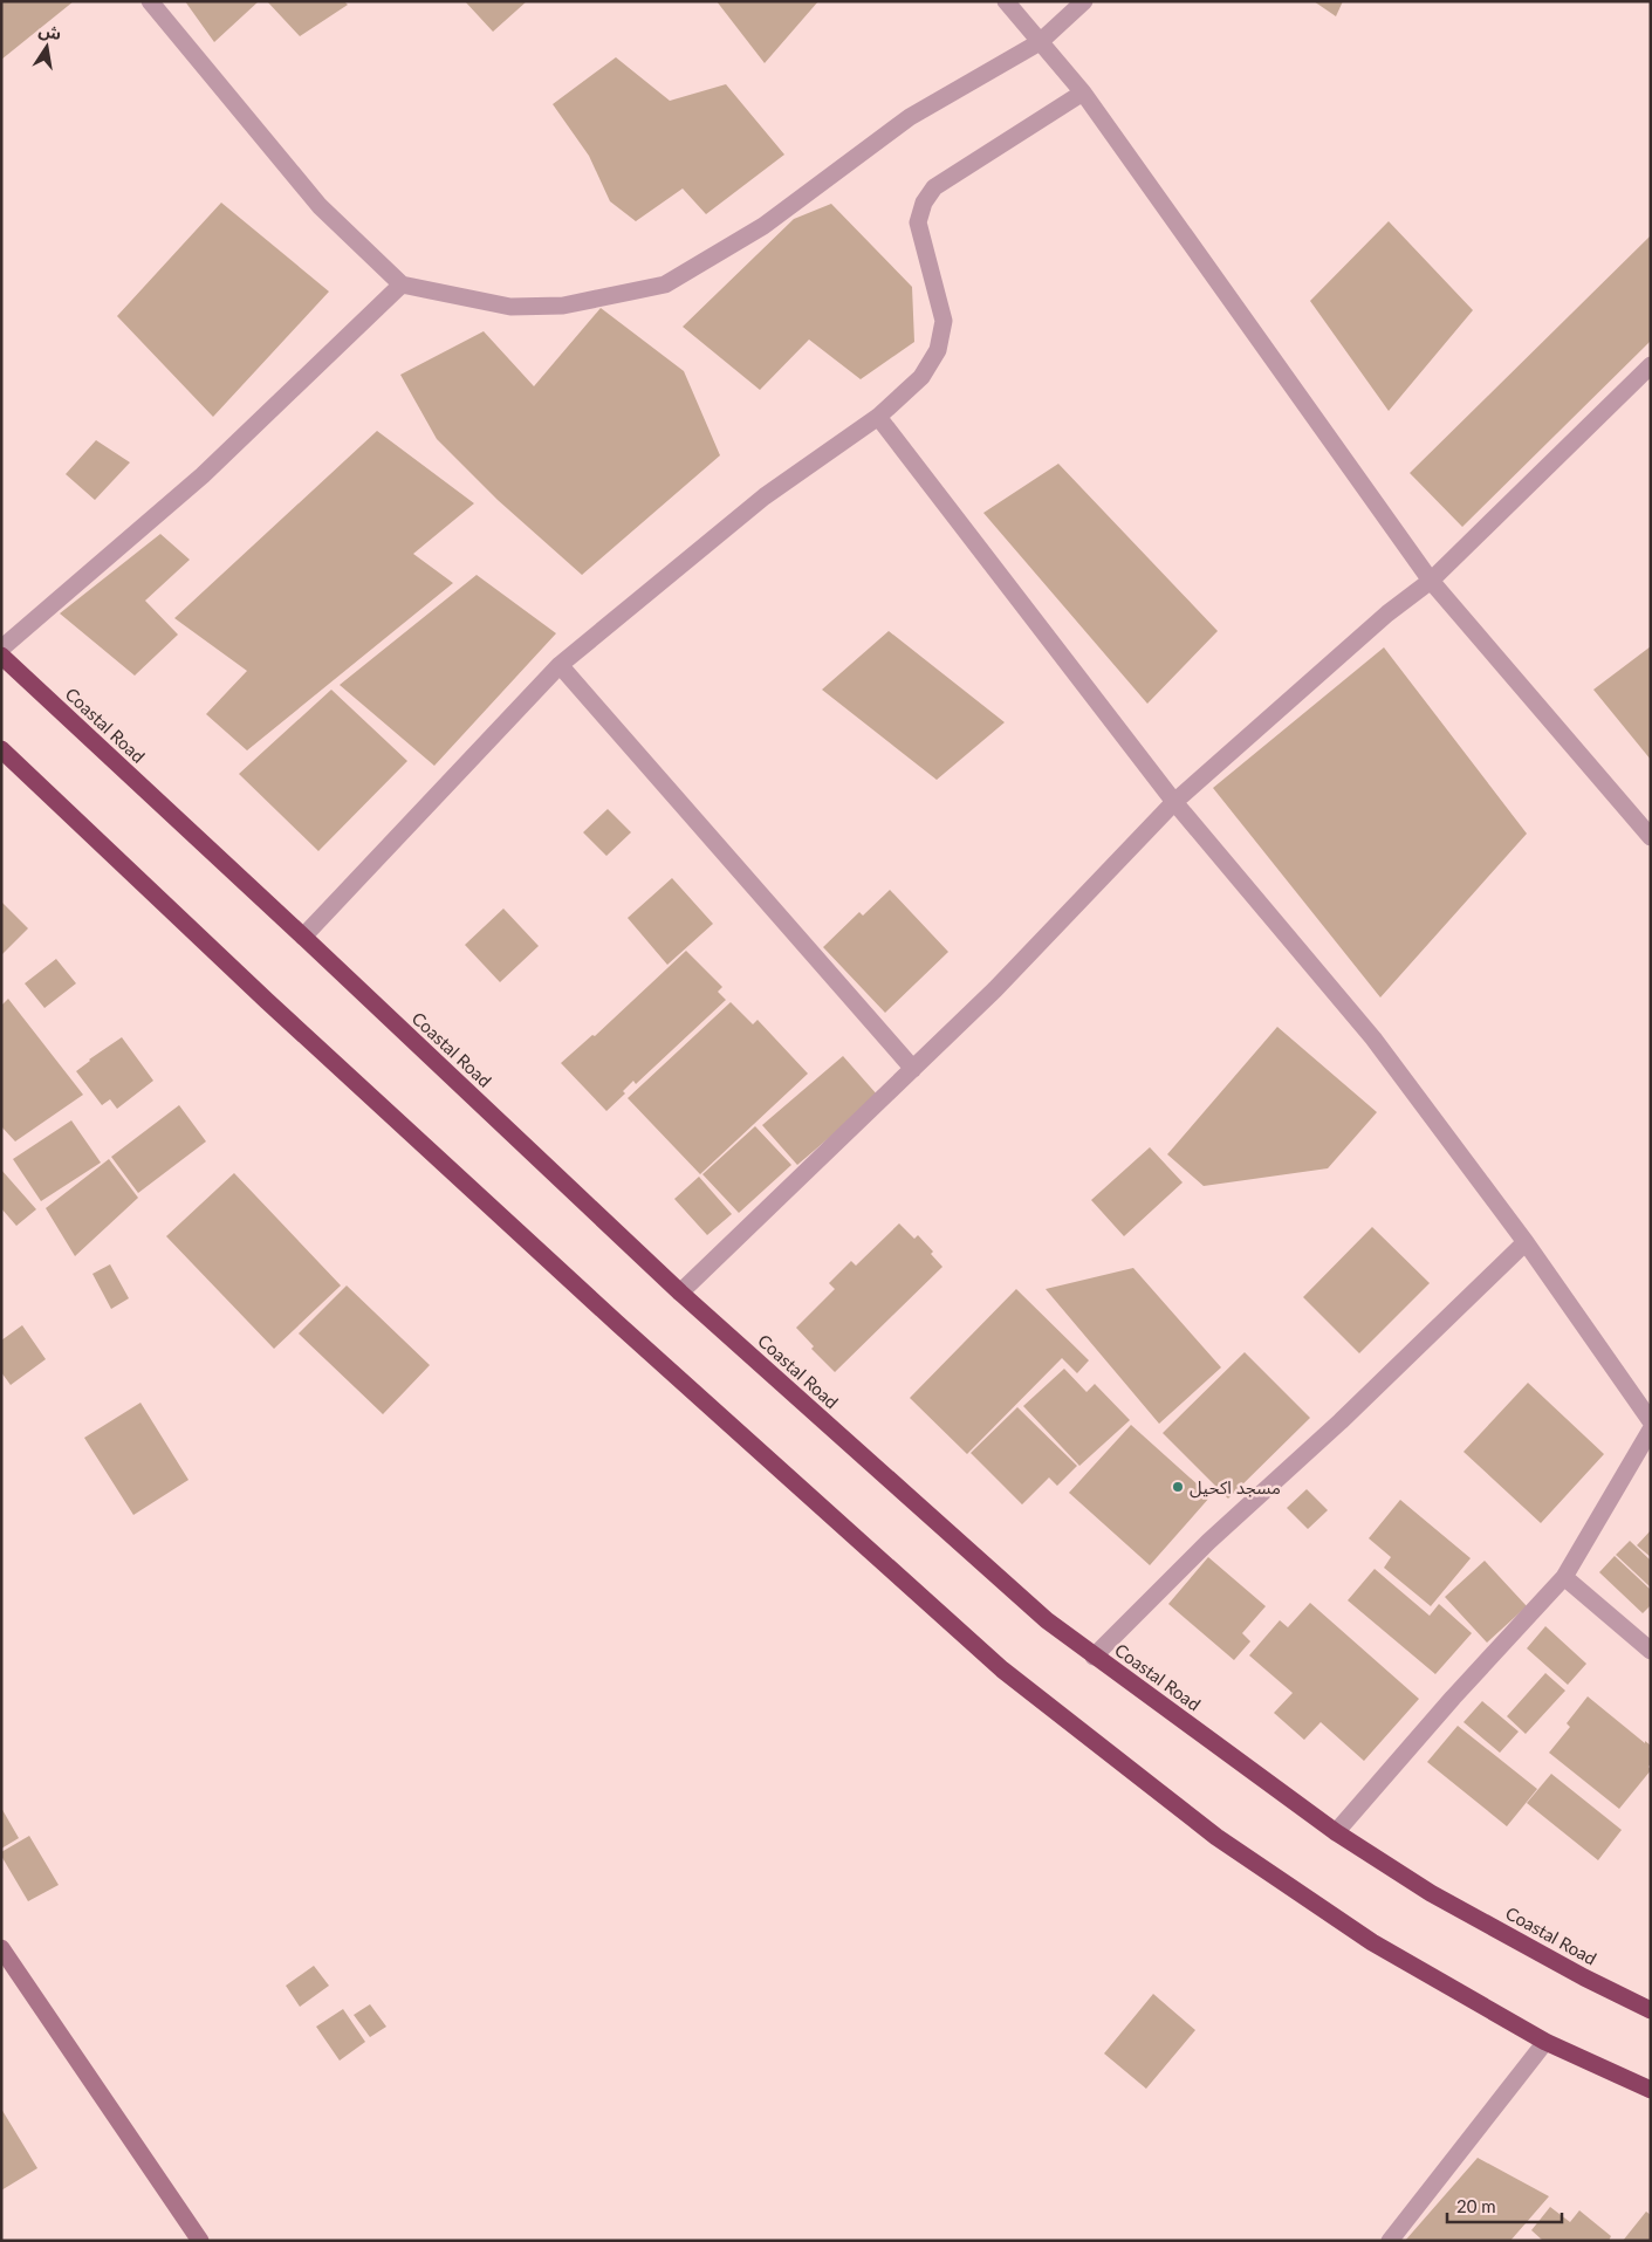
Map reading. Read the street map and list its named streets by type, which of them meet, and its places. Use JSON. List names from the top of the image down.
{
  "streets": {
    "highway": ["Coastal Road"]
  },
  "places": ["مسجد اكحيل"],
  "scale_bar": "20 m",
  "north": "top"
}
